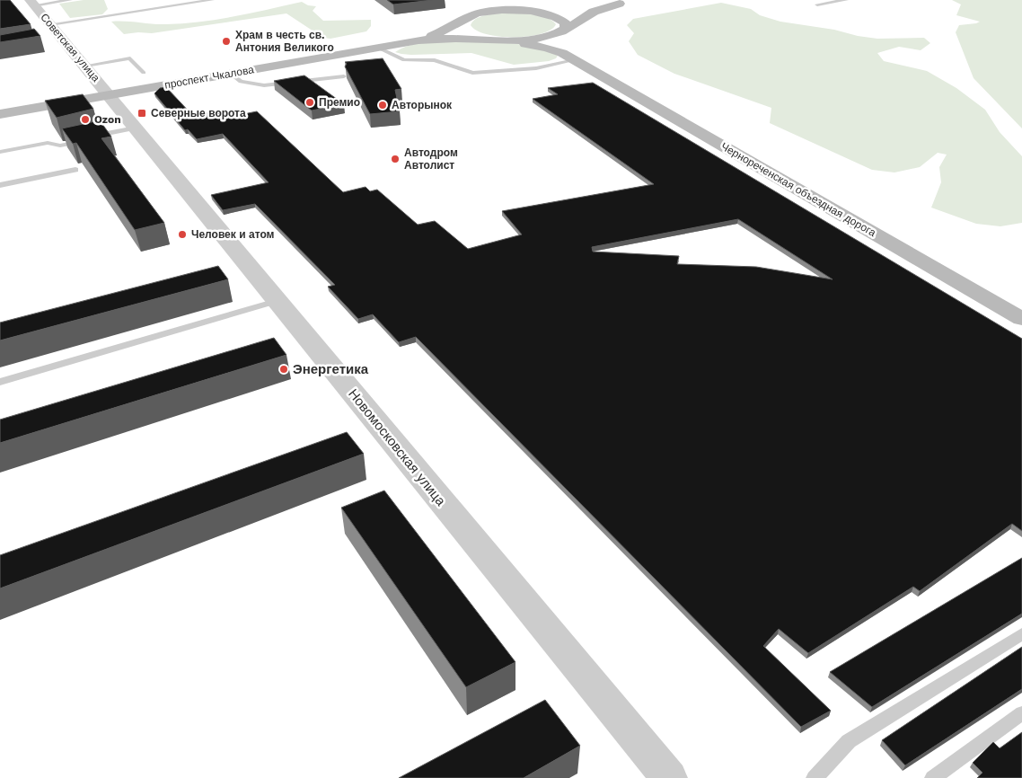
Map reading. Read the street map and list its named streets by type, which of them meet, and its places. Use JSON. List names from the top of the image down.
{
  "streets": {
    "main road": ["проспект Чкалова", "Чернореченская объездная дорога"],
    "street": ["Советская улица", "Новомосковская улица"]
  },
  "crossings": [
    ["Советская улица", "проспект Чкалова"],
    ["Советская улица", "Новомосковская улица"],
    ["проспект Чкалова", "Новомосковская улица"]
  ],
  "places": {
    "other": [
      "Храм в честь св. Антония Великого",
      "Премио",
      "Авторынок",
      "Ozon",
      "Автодром Автолист",
      "Человек и атом",
      "Энергетика"
    ],
    "transit": ["Северные ворота"]
  }
}
